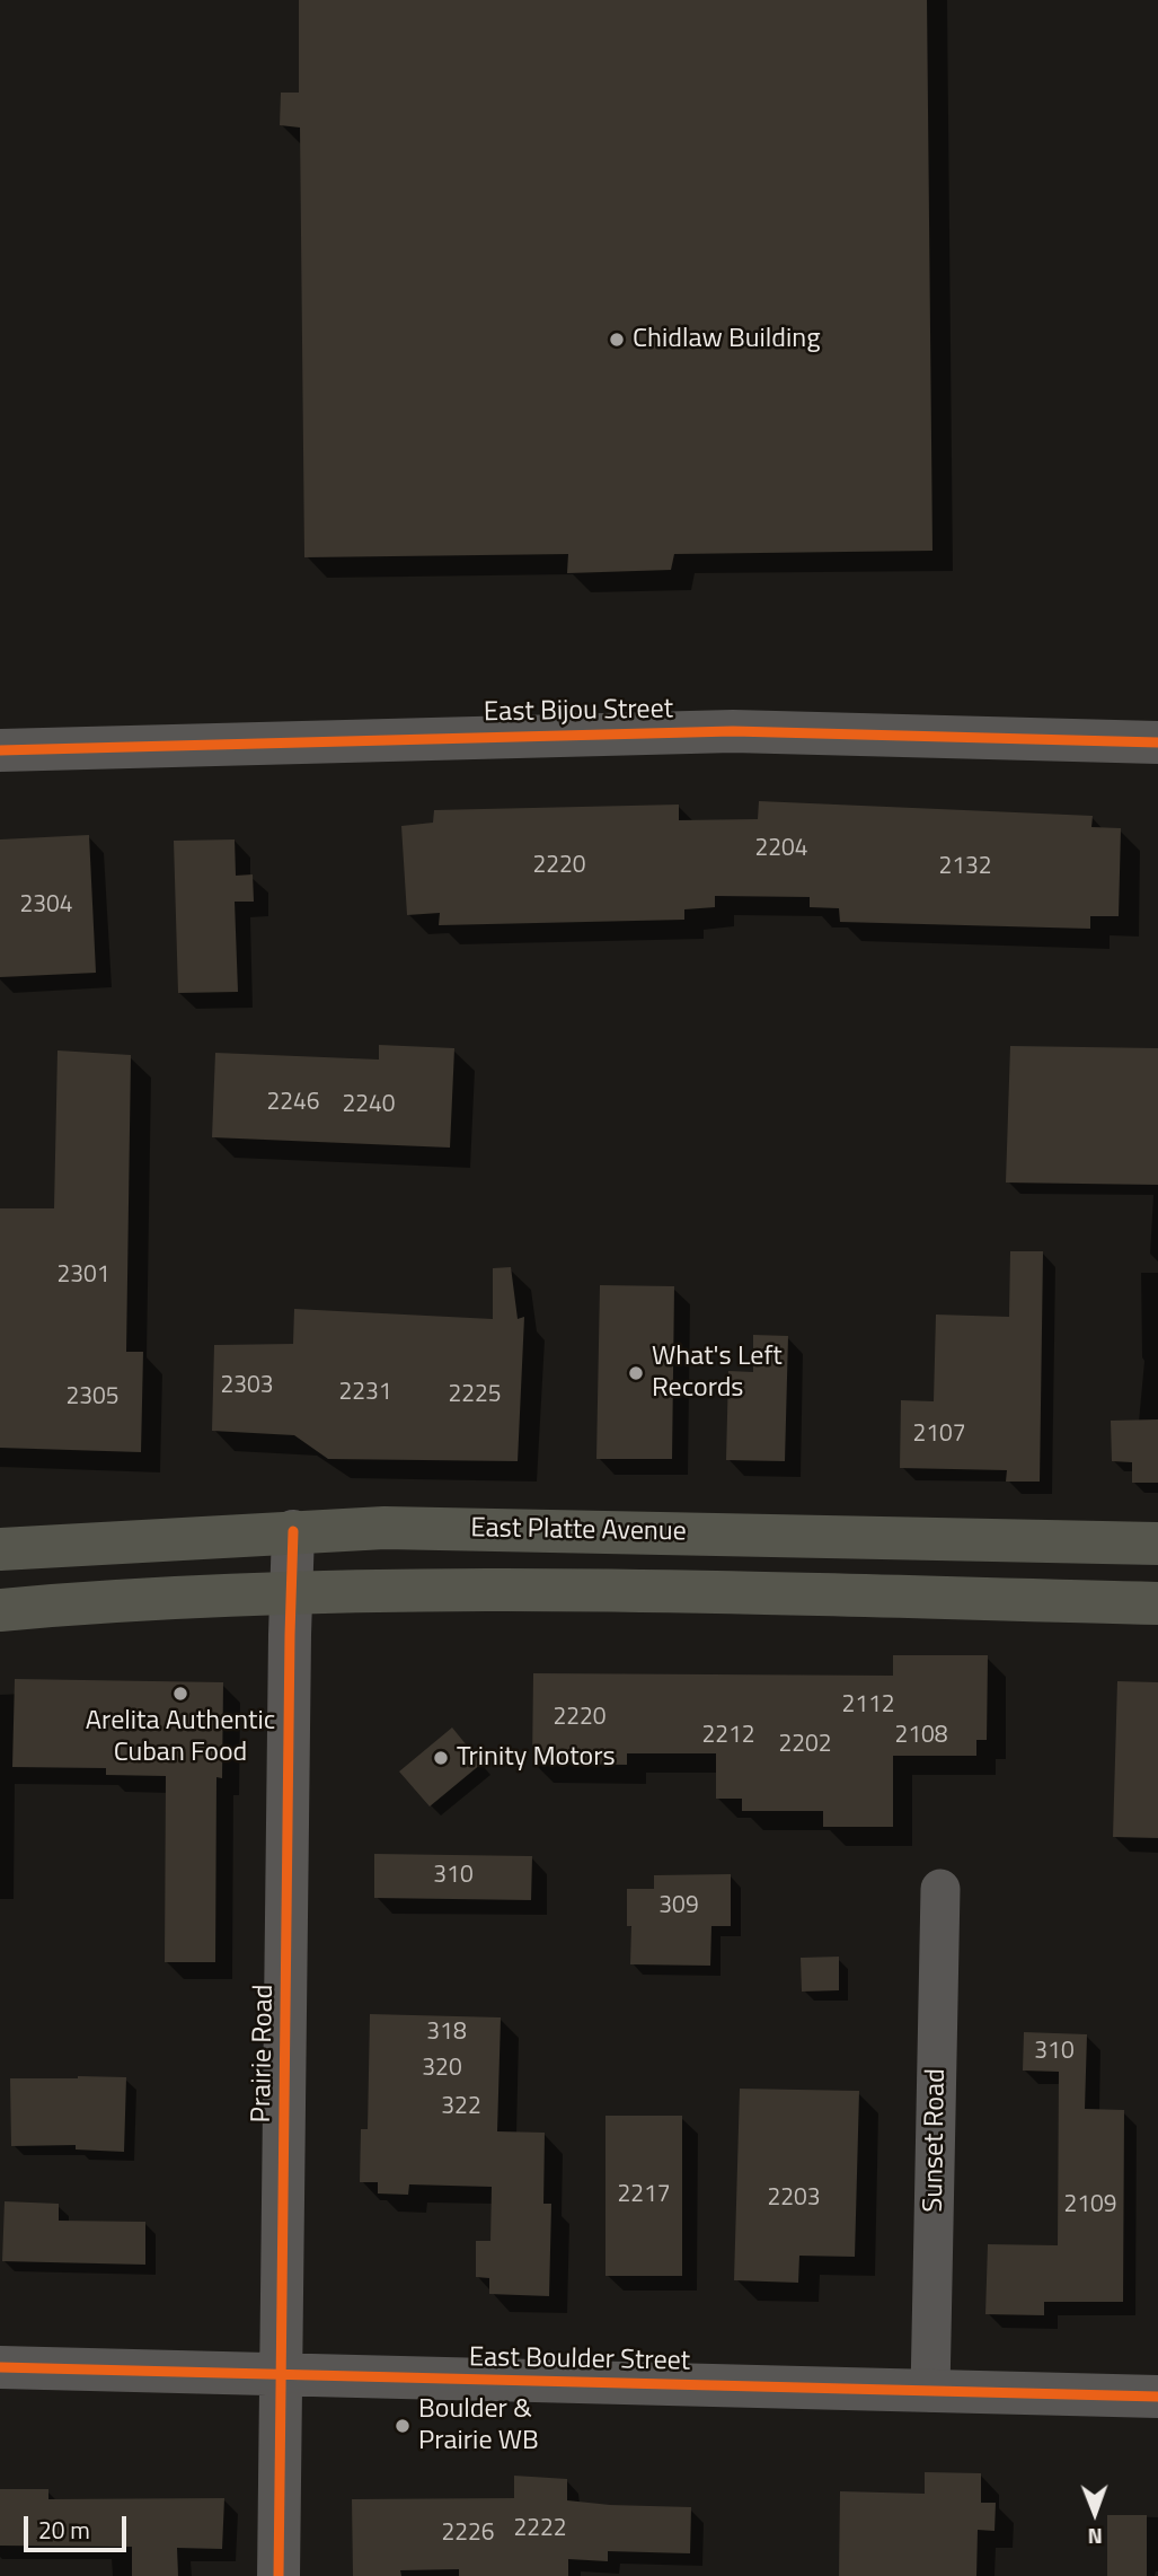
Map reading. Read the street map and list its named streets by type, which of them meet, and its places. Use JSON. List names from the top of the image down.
{
  "streets": {
    "main road": ["East Platte Avenue"],
    "street": [
      "East Bijou Street",
      "Prairie Road",
      "Sunset Road",
      "East Boulder Street"
    ]
  },
  "crossings": [
    ["East Platte Avenue", "Prairie Road"],
    ["Prairie Road", "East Boulder Street"],
    ["Sunset Road", "East Boulder Street"]
  ],
  "places": [
    "Chidlaw Building",
    "What's Left Records",
    "Arelita Authentic Cuban Food",
    "Trinity Motors",
    "Boulder & Prairie WB"
  ],
  "house_numbers": [
    "2204",
    "2220",
    "2132",
    "2304",
    "2246",
    "2240",
    "2301",
    "2303",
    "2231",
    "2225",
    "2305",
    "2107",
    "2112",
    "2220",
    "2212",
    "2108",
    "2202",
    "310",
    "309",
    "318",
    "310",
    "320",
    "322",
    "2217",
    "2203",
    "2109",
    "2222",
    "2226"
  ],
  "scale_bar": "20 m",
  "north": "bottom"
}
